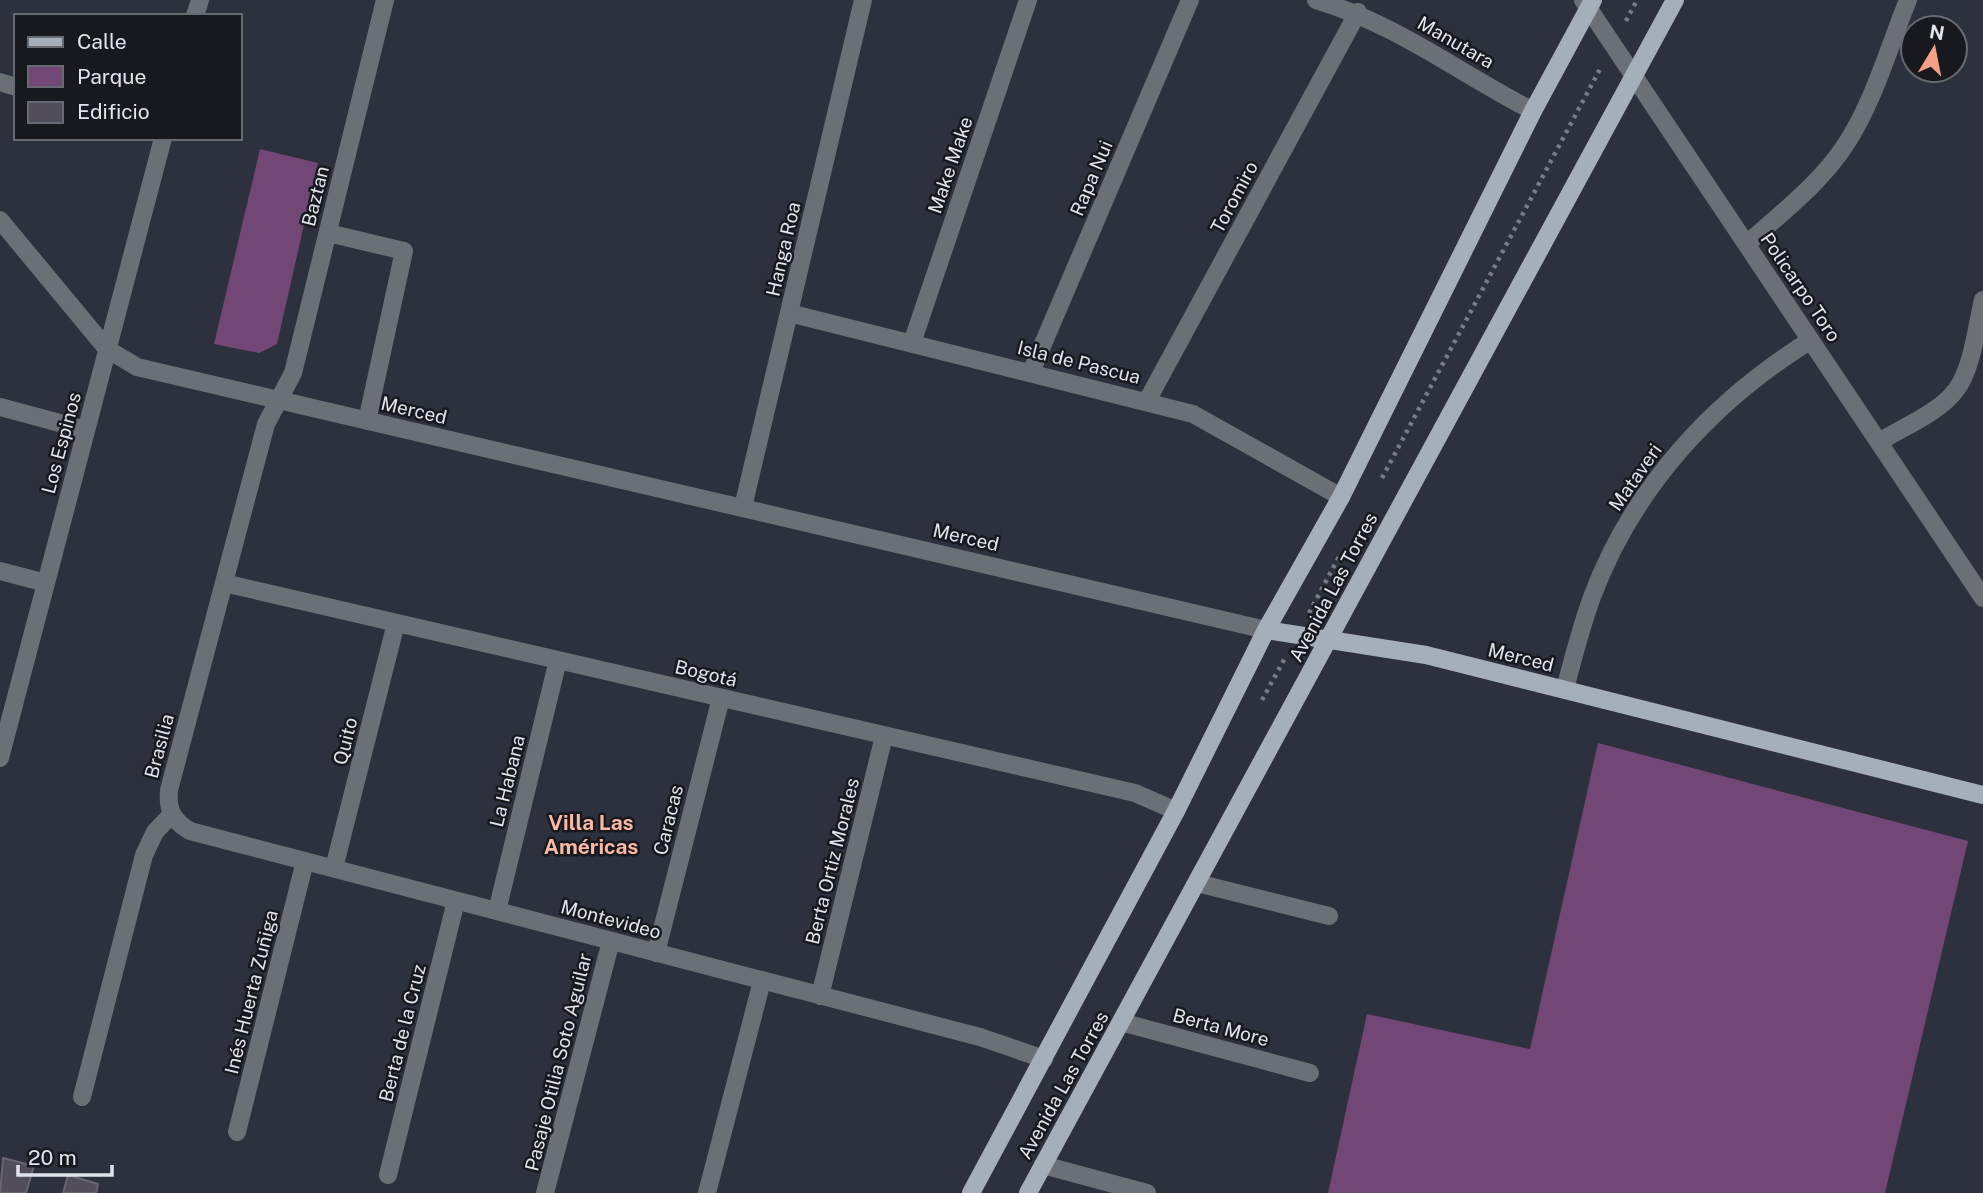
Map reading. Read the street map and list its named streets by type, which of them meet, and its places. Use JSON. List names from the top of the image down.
{
  "streets": {
    "main road": ["Merced", "Avenida Las Torres"],
    "street": [
      "Manutara",
      "Make Make",
      "Rapa Nui",
      "Baztan",
      "Toromiro",
      "Hanga Roa",
      "Policarpo Toro",
      "Isla de Pascua",
      "Los Espinos",
      "Mataveri",
      "Bogotá",
      "Quito",
      "Brasilia",
      "La Habana",
      "Caracas",
      "Berta Ortiz Morales",
      "Montevideo",
      "Inés Huerta Zuñiga",
      "Berta More",
      "Berta de la Cruz",
      "Pasaje Otilia Soto Aguilar"
    ]
  },
  "crossings": [
    ["Manutara", "Toromiro"],
    ["Manutara", "Avenida Las Torres"],
    ["Make Make", "Isla de Pascua"],
    ["Rapa Nui", "Isla de Pascua"],
    ["Baztan", "Merced"],
    ["Baztan", "Brasilia"],
    ["Toromiro", "Isla de Pascua"],
    ["Hanga Roa", "Isla de Pascua"],
    ["Hanga Roa", "Merced"],
    ["Policarpo Toro", "Mataveri"],
    ["Policarpo Toro", "Avenida Las Torres"],
    ["Isla de Pascua", "Avenida Las Torres"],
    ["Merced", "Los Espinos"],
    ["Merced", "Mataveri"],
    ["Merced", "Avenida Las Torres"],
    ["Merced", "Brasilia"],
    ["Avenida Las Torres", "Bogotá"],
    ["Avenida Las Torres", "Montevideo"],
    ["Avenida Las Torres", "Berta More"],
    ["Bogotá", "Quito"],
    ["Bogotá", "Brasilia"],
    ["Bogotá", "La Habana"],
    ["Bogotá", "Caracas"],
    ["Bogotá", "Berta Ortiz Morales"],
    ["Quito", "Montevideo"],
    ["Brasilia", "Montevideo"],
    ["La Habana", "Montevideo"],
    ["Caracas", "Montevideo"],
    ["Berta Ortiz Morales", "Montevideo"],
    ["Montevideo", "Inés Huerta Zuñiga"],
    ["Montevideo", "Berta de la Cruz"],
    ["Montevideo", "Pasaje Otilia Soto Aguilar"]
  ],
  "districts": ["Villa Las Américas"],
  "legend": ["Calle", "Parque", "Edificio"],
  "scale_bar": "20 m",
  "north": "top"
}
